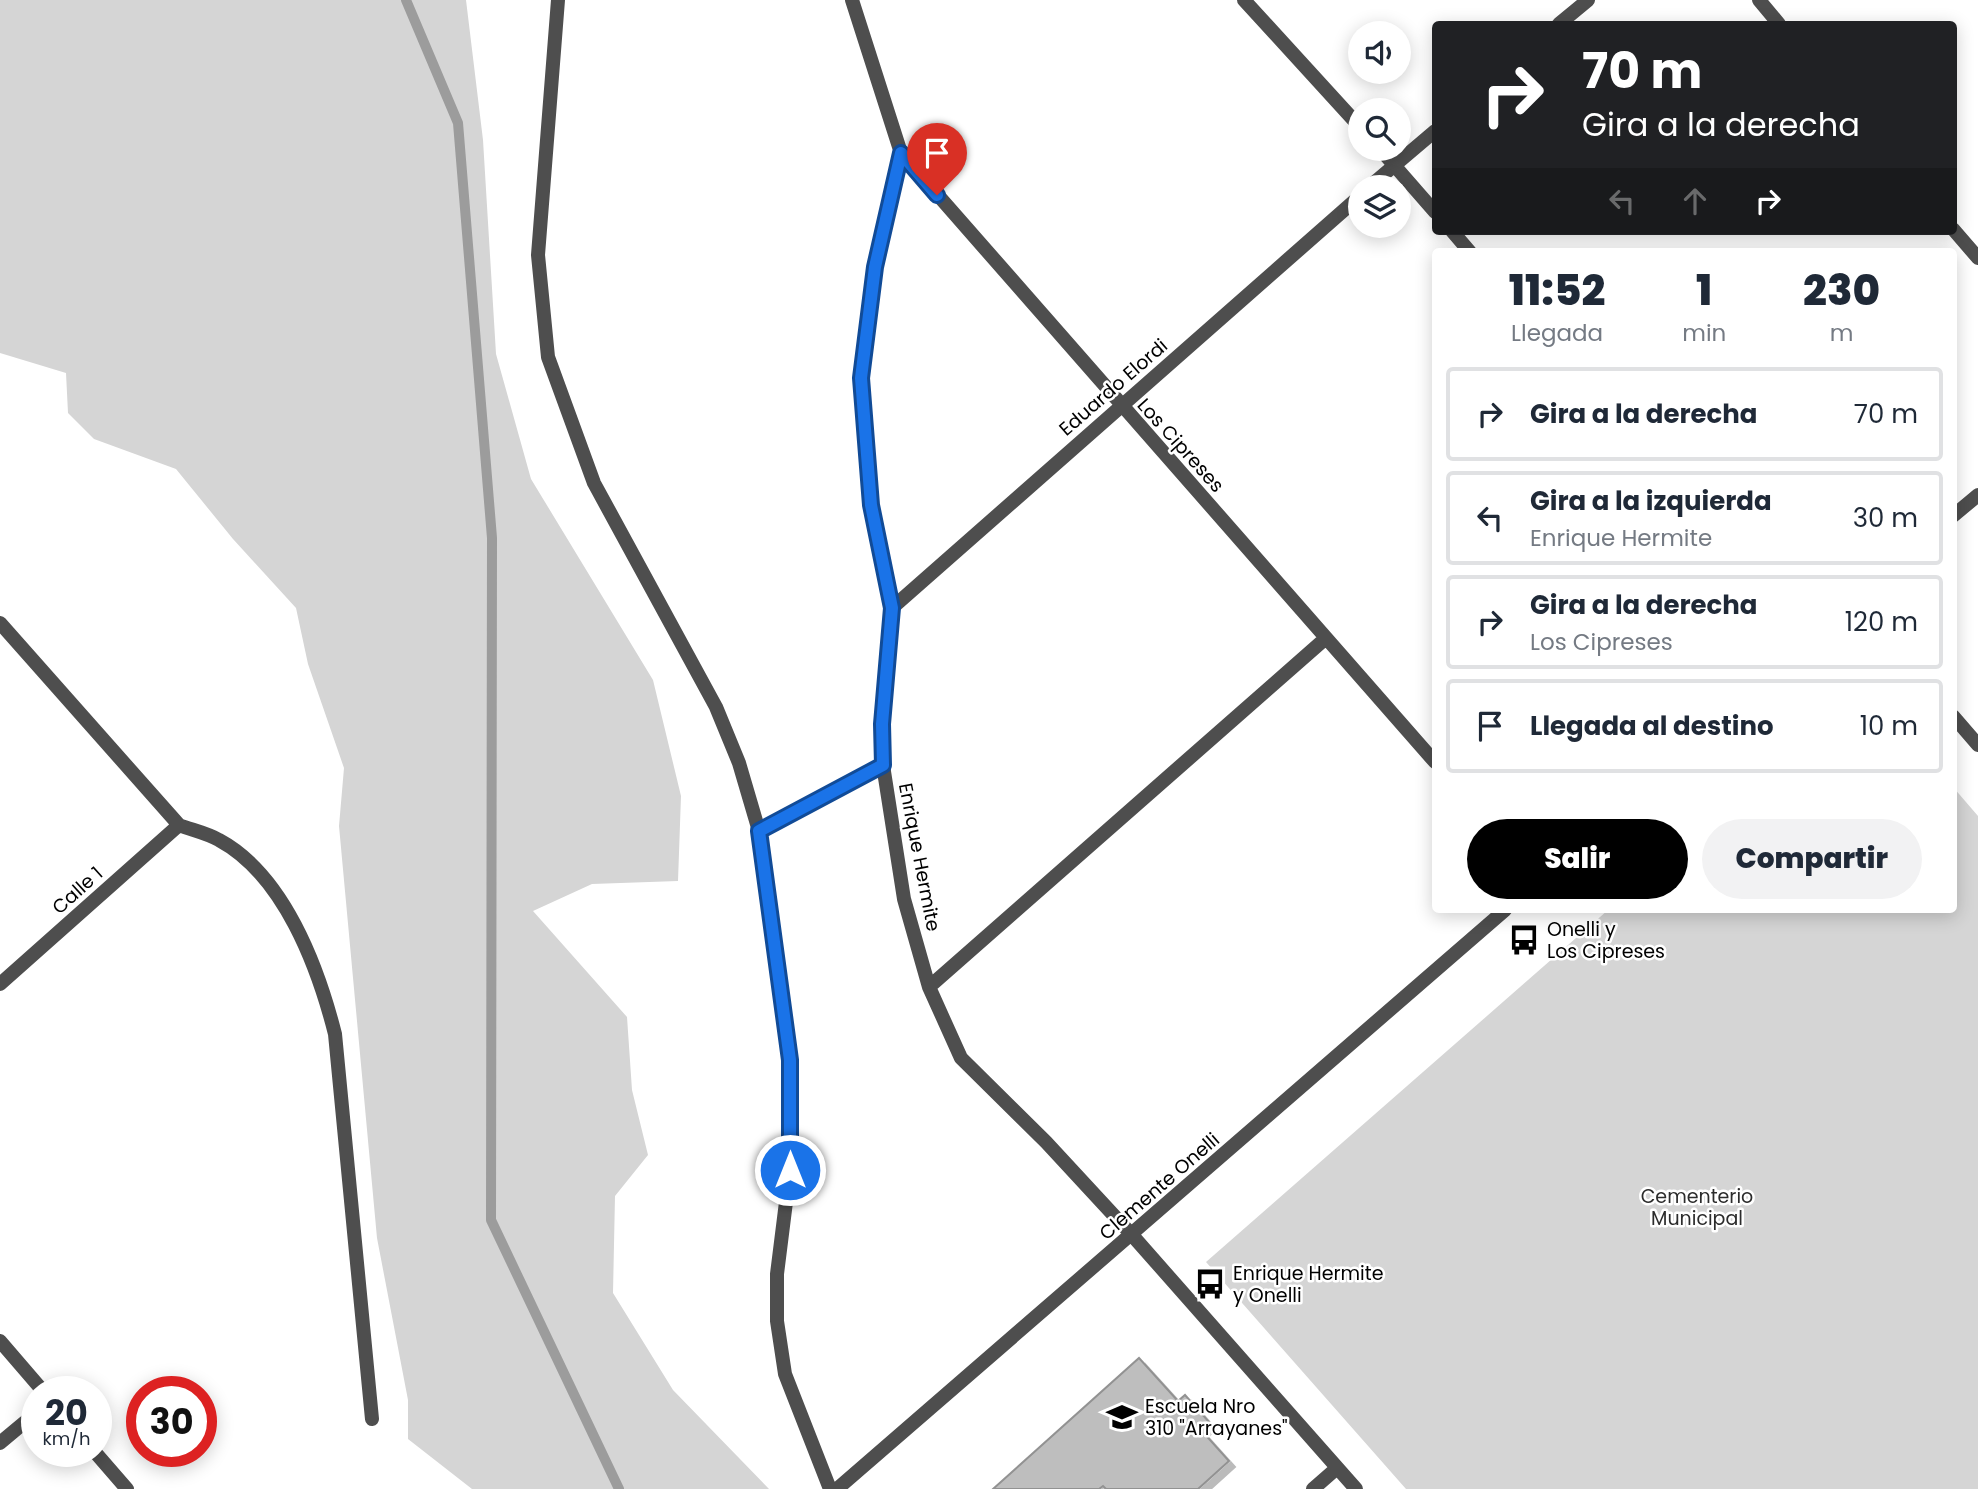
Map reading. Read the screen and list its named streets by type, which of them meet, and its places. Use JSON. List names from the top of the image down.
{
  "streets": {
    "street": [
      "Eduardo Elordi",
      "Los Cipreses",
      "Enrique Hermite",
      "Calle 1",
      "Clemente Onelli"
    ]
  },
  "crossings": [
    ["Eduardo Elordi", "Los Cipreses"],
    ["Eduardo Elordi", "Enrique Hermite"],
    ["Los Cipreses", "Enrique Hermite"],
    ["Enrique Hermite", "Clemente Onelli"]
  ],
  "parks": ["Cementerio Municipal"],
  "places": {
    "bus stop": ["Onelli y Los Cipreses", "Enrique Hermite y Onelli"],
    "school or university": ["Escuela Nro 310 \"Arrayanes\""]
  },
  "page": {
    "turn": ["70 m", "Gira a la derecha"],
    "eta": [
      "11:52",
      "Llegada",
      "1",
      "min",
      "230",
      "m"
    ],
    "list": [
      {
        "name": "Gira a la derecha",
        "value": "70 m"
      },
      {
        "name": "Gira a la izquierda",
        "note": "Enrique Hermite",
        "value": "30 m"
      },
      {
        "name": "Gira a la derecha",
        "note": "Los Cipreses",
        "value": "120 m"
      },
      {
        "name": "Llegada al destino",
        "value": "10 m"
      }
    ],
    "buttons": ["Salir", "Compartir"],
    "speed": "20 km/h",
    "limit": "30"
  }
}
